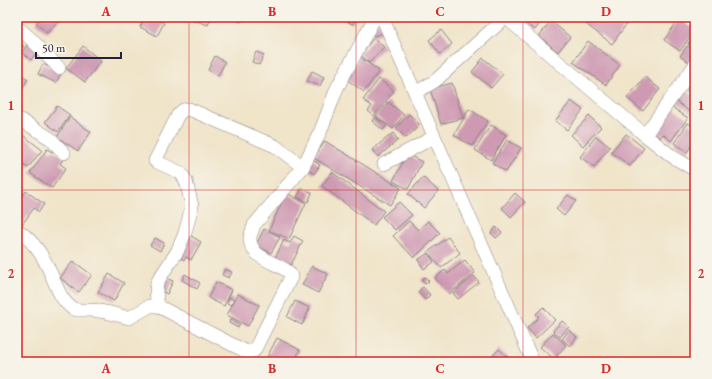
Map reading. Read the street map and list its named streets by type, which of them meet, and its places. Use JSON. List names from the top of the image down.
{
  "scale_bar": "50 m",
  "grid": {
    "columns": [
      "A",
      "B",
      "C",
      "D"
    ],
    "rows": ["1", "2"]
  }
}
